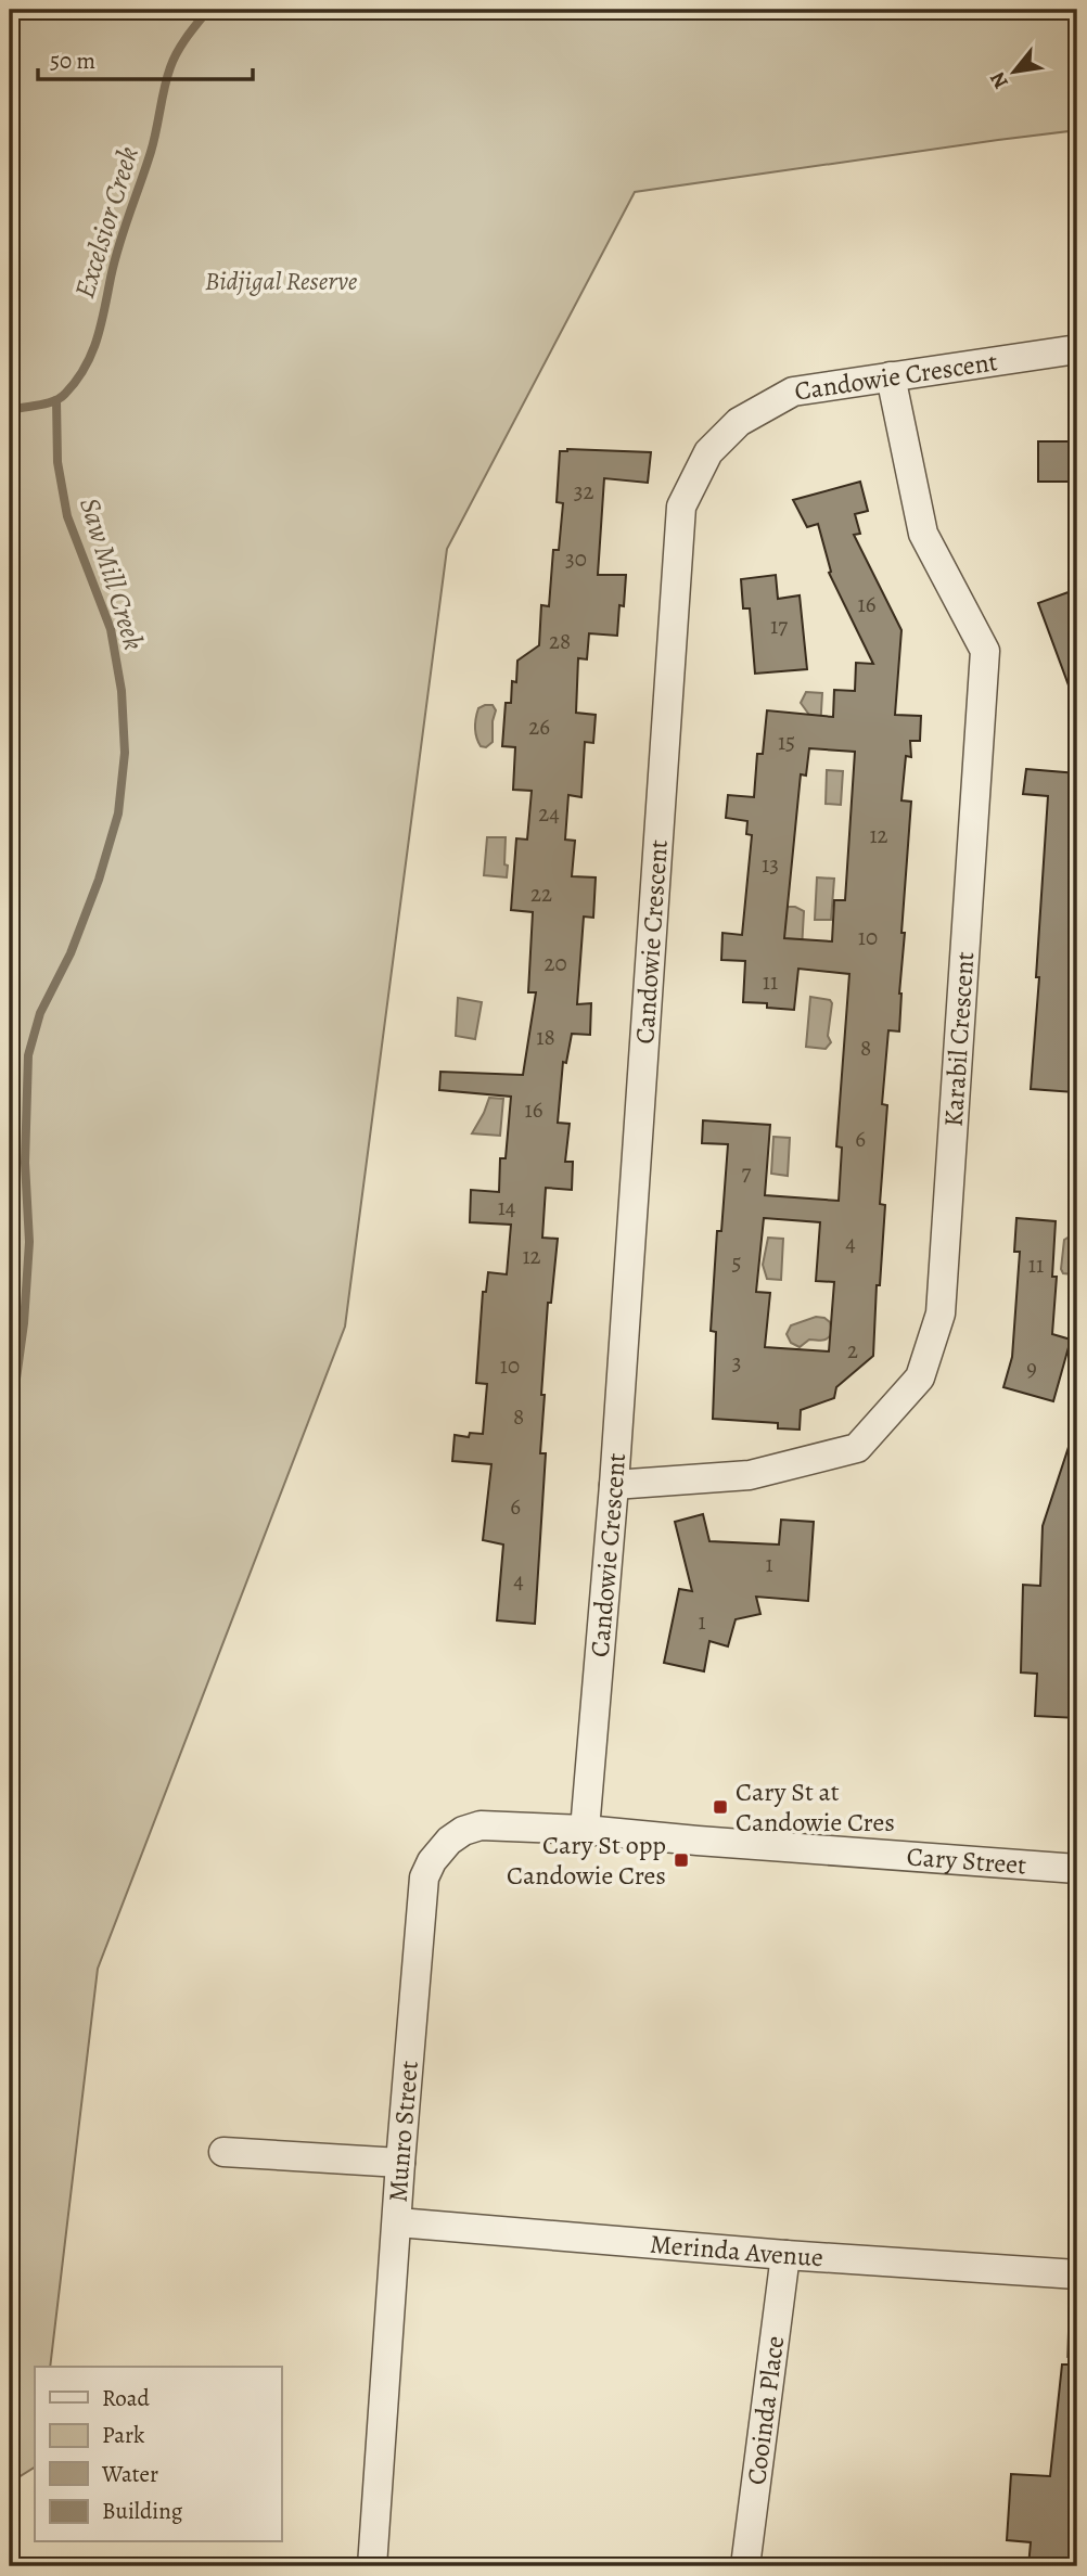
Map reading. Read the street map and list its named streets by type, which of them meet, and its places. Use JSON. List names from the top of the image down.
{
  "streets": {
    "street": [
      "Candowie Crescent",
      "Karabil Crescent",
      "Cary Street",
      "Munro Street",
      "Merinda Avenue",
      "Cooinda Place"
    ]
  },
  "crossings": [
    ["Candowie Crescent", "Karabil Crescent"],
    ["Candowie Crescent", "Cary Street"],
    ["Candowie Crescent", "Munro Street"],
    ["Cary Street", "Munro Street"],
    ["Munro Street", "Merinda Avenue"],
    ["Merinda Avenue", "Cooinda Place"]
  ],
  "water": ["Excelsior Creek", "Saw Mill Creek"],
  "parks": ["Bidjigal Reserve"],
  "places": {
    "transit": ["Cary St at Candowie Cres", "Cary St opp Candowie Cres"]
  },
  "house_numbers": [
    "32",
    "30",
    "16",
    "17",
    "28",
    "26",
    "15",
    "24",
    "12",
    "13",
    "22",
    "10",
    "20",
    "11",
    "18",
    "8",
    "16",
    "6",
    "7",
    "14",
    "4",
    "12",
    "5",
    "11",
    "2",
    "3",
    "10",
    "9",
    "8",
    "6",
    "1",
    "4",
    "1"
  ],
  "legend": [
    "Road",
    "Park",
    "Water",
    "Building"
  ],
  "scale_bar": "50 m",
  "north": "bottom left"
}
